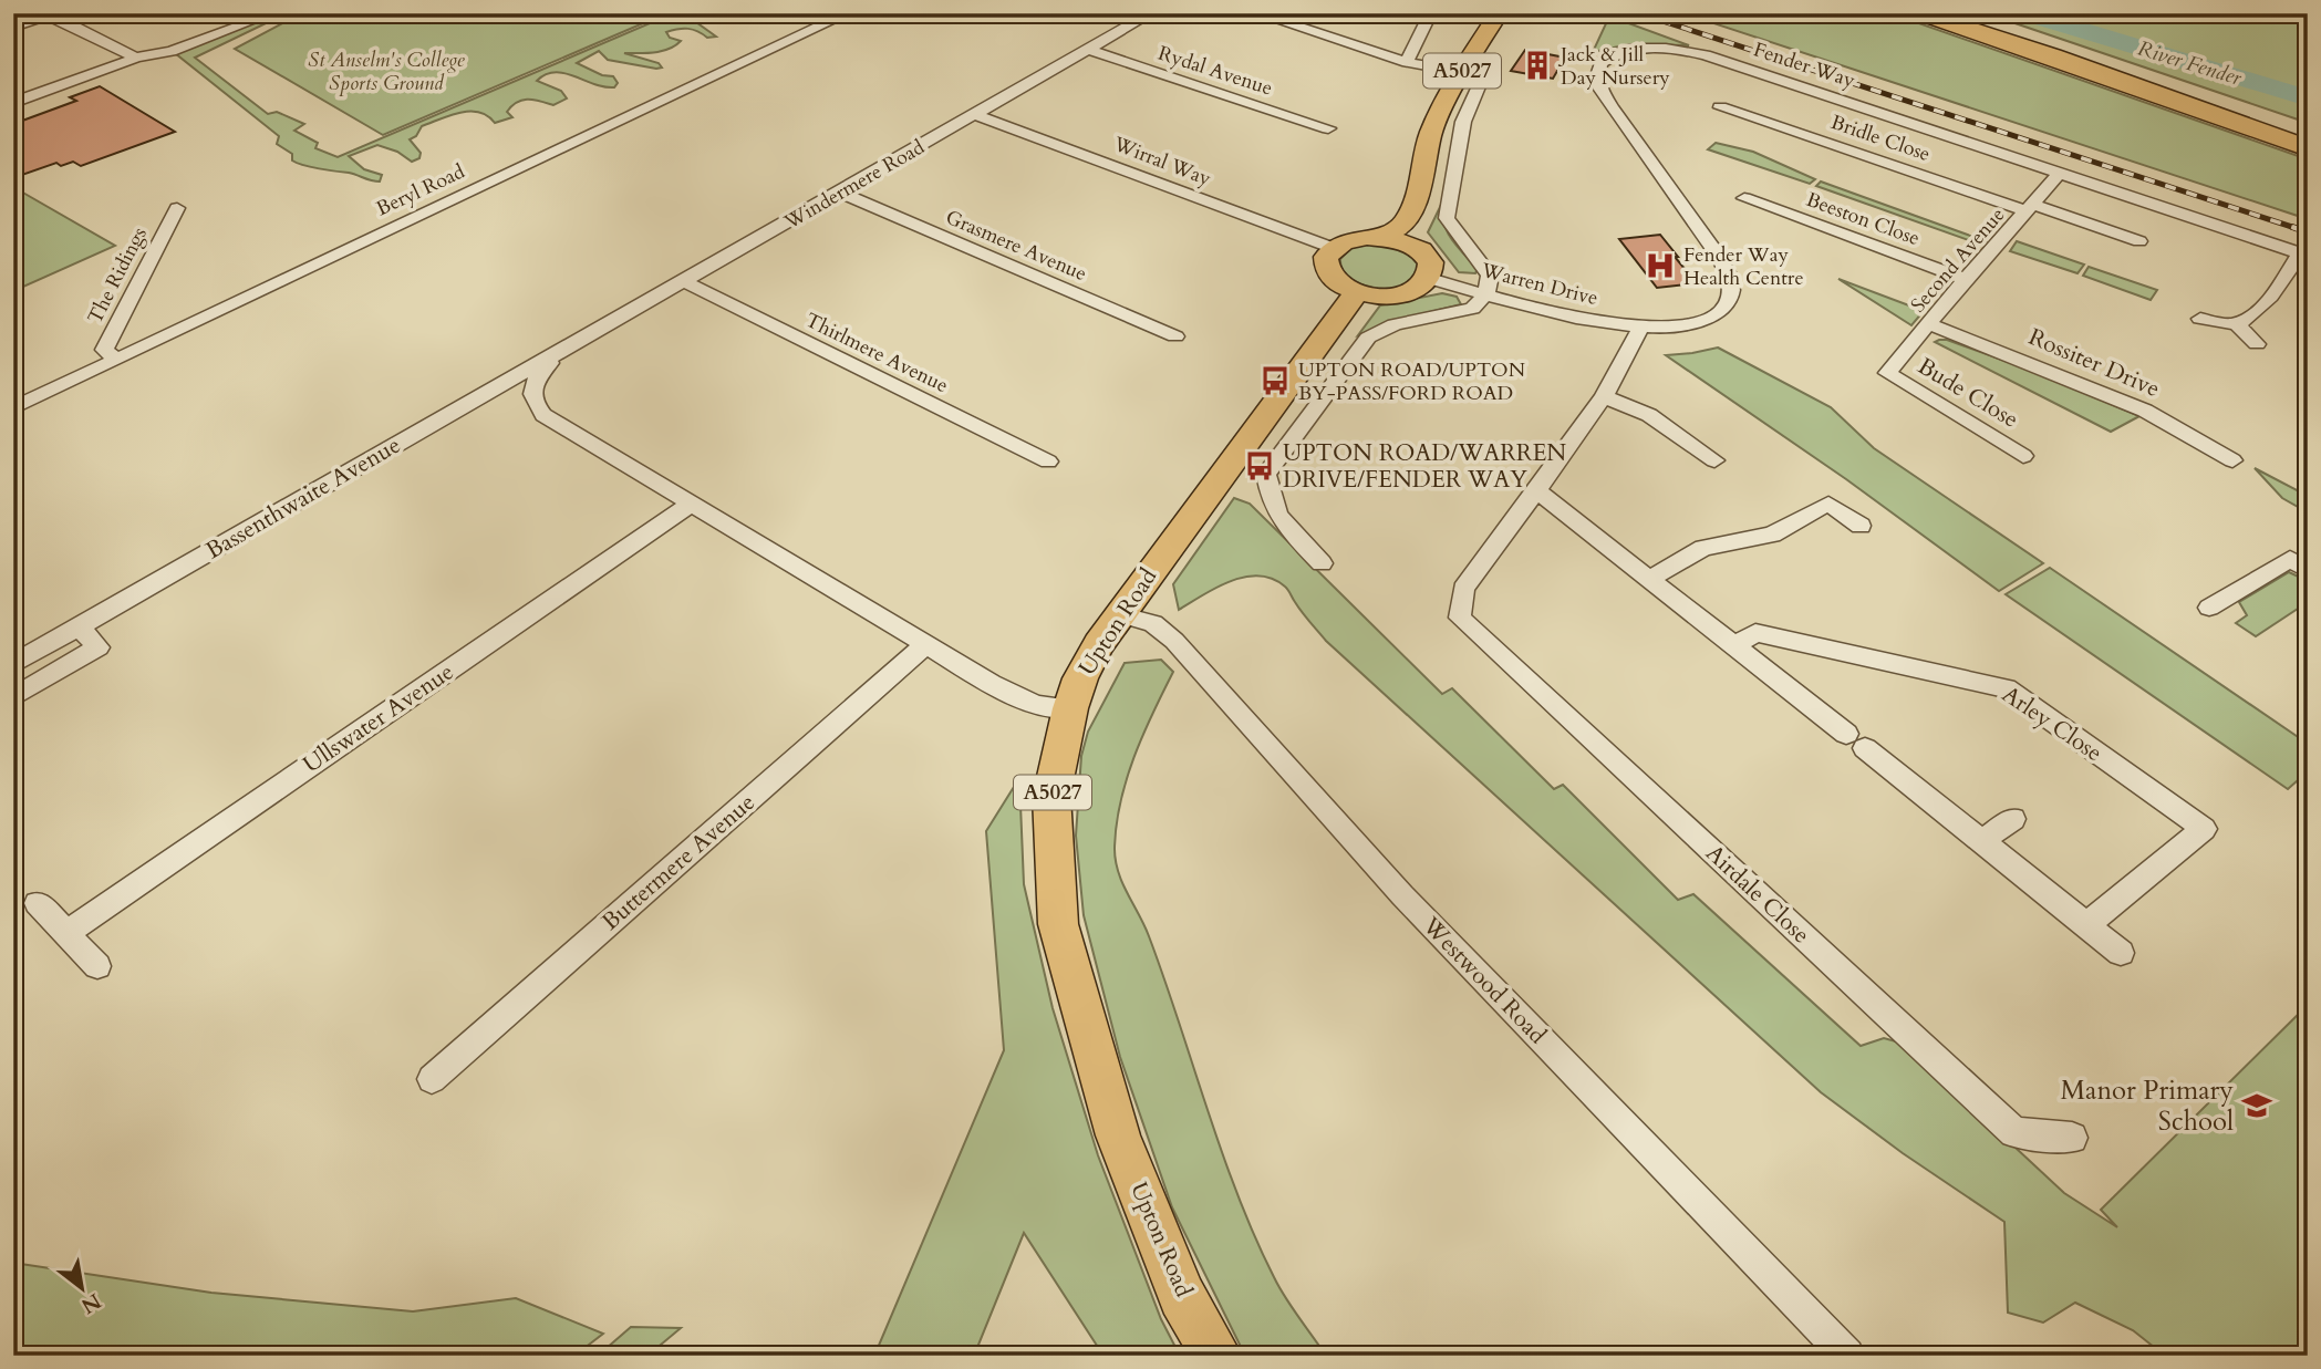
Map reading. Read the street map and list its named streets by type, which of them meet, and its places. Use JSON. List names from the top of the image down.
{
  "streets": {
    "main road": ["A5027", "Upton Road"],
    "street": [
      "Fender Way",
      "Rydal Avenue",
      "Bridle Close",
      "Wirral Way",
      "Windermere Road",
      "Beryl Road",
      "Beeston Close",
      "Grasmere Avenue",
      "Second Avenue",
      "The Ridings",
      "Warren Drive",
      "Thirlmere Avenue",
      "Rossiter Drive",
      "Bude Close",
      "Bassenthwaite Avenue",
      "Ullswater Avenue",
      "Arley Close",
      "Buttermere Avenue",
      "Airdale Close",
      "Westwood Road"
    ]
  },
  "crossings": [
    ["Fender Way", "Second Avenue"],
    ["Fender Way", "Warren Drive"],
    ["Rydal Avenue", "Windermere Road"],
    ["Bridle Close", "Second Avenue"],
    ["Wirral Way", "Windermere Road"],
    ["Windermere Road", "Grasmere Avenue"],
    ["Windermere Road", "Thirlmere Avenue"],
    ["Windermere Road", "Bassenthwaite Avenue"],
    ["Beryl Road", "The Ridings"],
    ["Beeston Close", "Second Avenue"],
    ["Second Avenue", "Rossiter Drive"],
    ["Second Avenue", "Bude Close"],
    ["Upton Road", "Westwood Road"]
  ],
  "water": ["River Fender"],
  "parks": ["St Anselm's College Sports Ground"],
  "places": {
    "building": ["Jack & Jill Day Nursery"],
    "hospital": ["Fender Way Health Centre"],
    "bus stop": ["UPTON ROAD/UPTON BY-PASS/FORD ROAD", "UPTON ROAD/WARREN DRIVE/FENDER WAY"],
    "school or university": ["Manor Primary School"]
  },
  "north": "bottom right"
}
